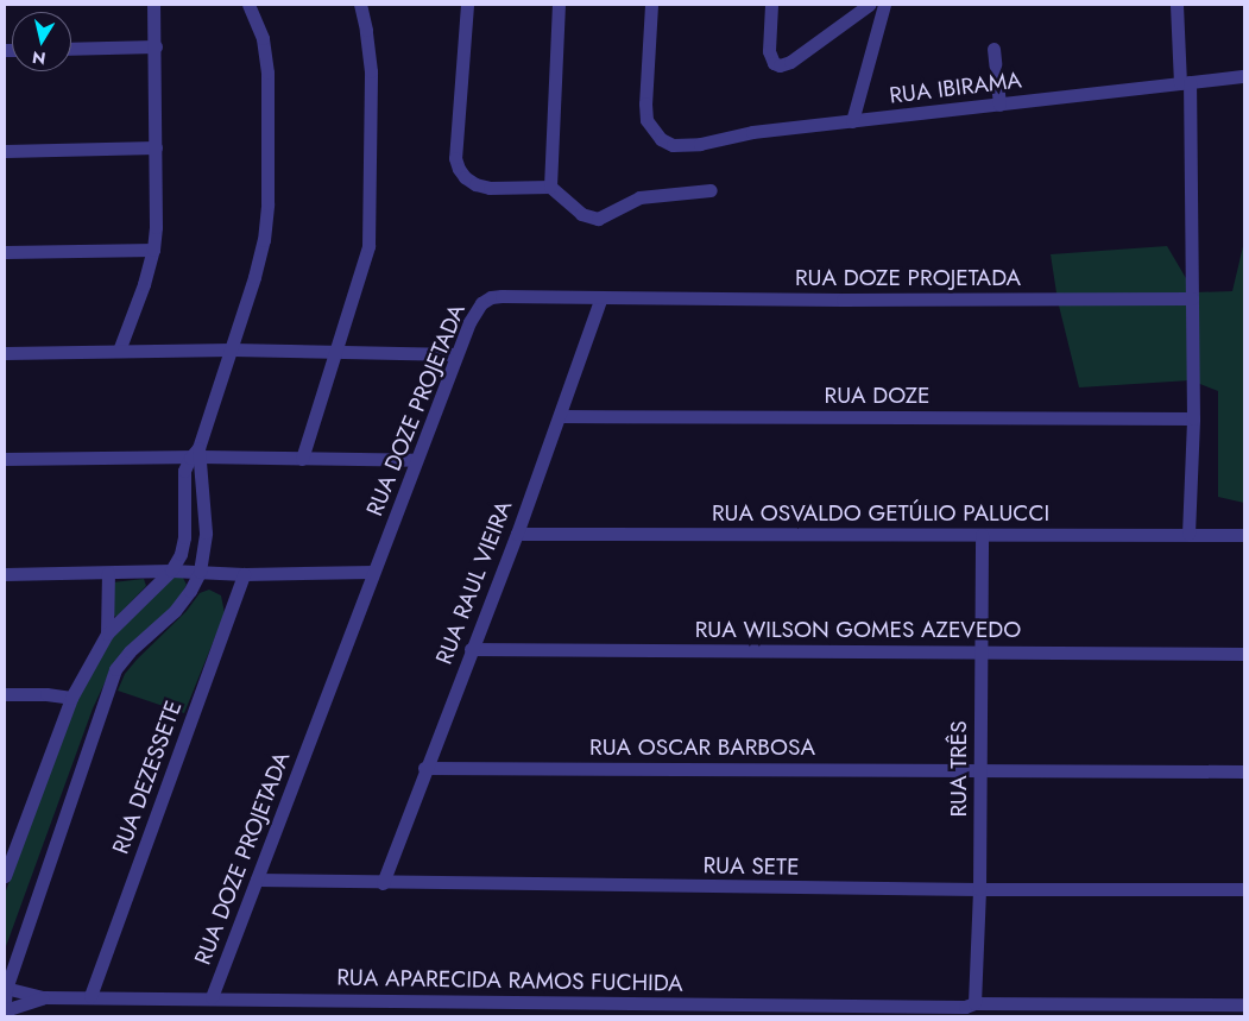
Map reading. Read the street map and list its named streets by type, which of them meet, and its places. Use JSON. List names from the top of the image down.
{
  "streets": {
    "street": [
      "RUA IBIRAMA",
      "RUA DOZE PROJETADA",
      "RUA DOZE",
      "RUA OSVALDO GETÚLIO PALUCCI",
      "RUA RAUL VIEIRA",
      "RUA WILSON GOMES AZEVEDO",
      "RUA OSCAR BARBOSA",
      "RUA TRÊS",
      "RUA DEZESSETE",
      "RUA SETE",
      "RUA APARECIDA RAMOS FUCHIDA"
    ]
  },
  "crossings": [
    ["RUA DOZE PROJETADA", "RUA RAUL VIEIRA"],
    ["RUA DOZE PROJETADA", "RUA SETE"],
    ["RUA DOZE PROJETADA", "RUA APARECIDA RAMOS FUCHIDA"],
    ["RUA DOZE", "RUA RAUL VIEIRA"],
    ["RUA OSVALDO GETÚLIO PALUCCI", "RUA RAUL VIEIRA"],
    ["RUA OSVALDO GETÚLIO PALUCCI", "RUA TRÊS"],
    ["RUA RAUL VIEIRA", "RUA WILSON GOMES AZEVEDO"],
    ["RUA RAUL VIEIRA", "RUA OSCAR BARBOSA"],
    ["RUA RAUL VIEIRA", "RUA SETE"],
    ["RUA WILSON GOMES AZEVEDO", "RUA TRÊS"],
    ["RUA OSCAR BARBOSA", "RUA TRÊS"],
    ["RUA TRÊS", "RUA SETE"],
    ["RUA TRÊS", "RUA APARECIDA RAMOS FUCHIDA"],
    ["RUA DEZESSETE", "RUA APARECIDA RAMOS FUCHIDA"]
  ],
  "north": "bottom"
}
